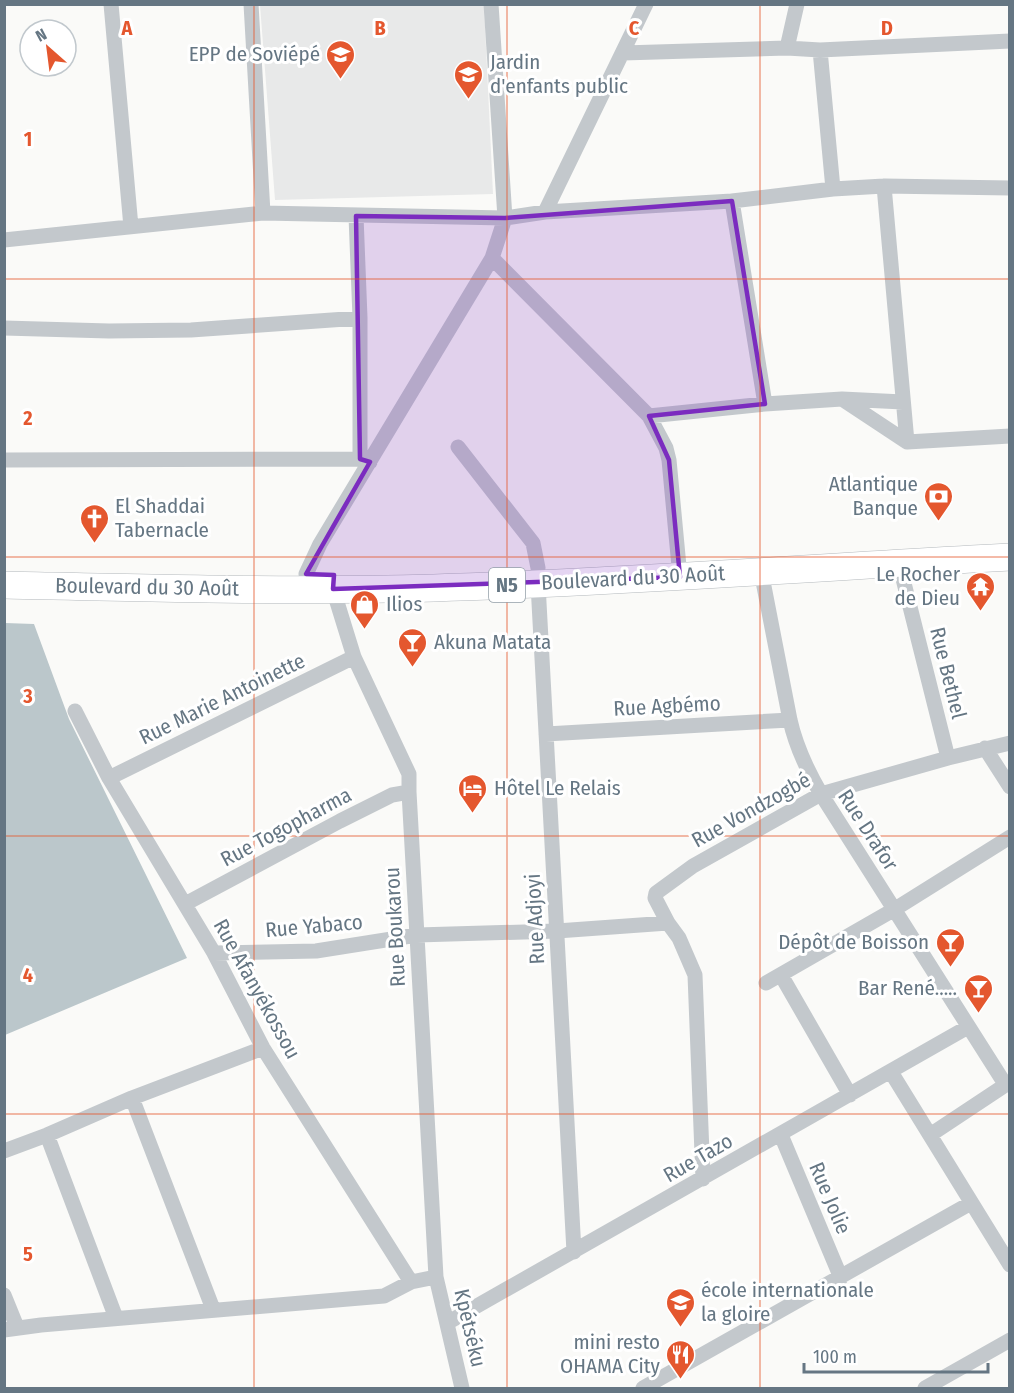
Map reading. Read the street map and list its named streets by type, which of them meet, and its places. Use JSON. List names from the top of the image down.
{
  "streets": {
    "highway": ["Boulevard du 30 Août", "N5"],
    "street": [
      "Rue Bethel",
      "Rue Marie Antoinette",
      "Rue Agbémo",
      "Rue Vondzogbé",
      "Rue Togopharma",
      "Rue Drafor",
      "Rue Adjoyi",
      "Rue Yabaco",
      "Rue Boukarou",
      "Rue Afanyékossou",
      "Rue Tazo",
      "Rue Jolie",
      "Kpétséku"
    ]
  },
  "crossings": [
    ["Boulevard du 30 Août", "Rue Bethel"],
    ["Boulevard du 30 Août", "Rue Drafor"],
    ["Boulevard du 30 Août", "Rue Adjoyi"],
    ["Boulevard du 30 Août", "Rue Boukarou"],
    ["Rue Bethel", "Rue Vondzogbé"],
    ["Rue Marie Antoinette", "Rue Boukarou"],
    ["Rue Marie Antoinette", "Rue Afanyékossou"],
    ["Rue Agbémo", "Rue Drafor"],
    ["Rue Agbémo", "Rue Adjoyi"],
    ["Rue Vondzogbé", "Rue Drafor"],
    ["Rue Vondzogbé", "Rue Yabaco"],
    ["Rue Togopharma", "Rue Boukarou"],
    ["Rue Togopharma", "Rue Afanyékossou"],
    ["Rue Drafor", "Rue Tazo"],
    ["Rue Adjoyi", "Rue Yabaco"],
    ["Rue Adjoyi", "Rue Tazo"],
    ["Rue Yabaco", "Rue Boukarou"],
    ["Rue Yabaco", "Rue Afanyékossou"],
    ["Rue Boukarou", "Kpétséku"],
    ["Rue Tazo", "Rue Jolie"],
    ["Rue Tazo", "Kpétséku"]
  ],
  "places": {
    "school or university": ["EPP de Soviépé", "Jardin d'enfants public", "école internationale la gloire"],
    "bank": ["Atlantique Banque"],
    "church": ["El Shaddai Tabernacle"],
    "temple": ["Le Rocher de Dieu"],
    "shop": ["Ilios"],
    "bar": ["Akuna Matata", "Dépôt de Boisson", "Bar René....."],
    "hotel": ["Hôtel Le Relais"],
    "restaurant": ["mini resto OHAMA City"]
  },
  "scale_bar": "100 m",
  "north": "top left",
  "grid": {
    "columns": [
      "A",
      "B",
      "C",
      "D"
    ],
    "rows": [
      "1",
      "2",
      "3",
      "4",
      "5"
    ]
  }
}
